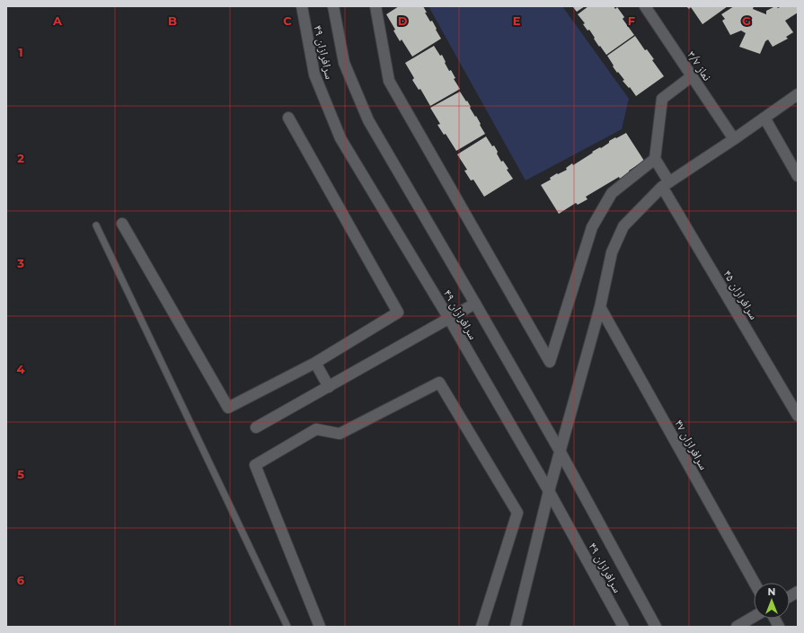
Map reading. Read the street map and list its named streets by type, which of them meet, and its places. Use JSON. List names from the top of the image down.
{
  "streets": {
    "street": [
      "سرافرازان ۴۹",
      "نماز ۳/۷",
      "سرافرازان ۴۵",
      "سرافرازان ۴۷"
    ]
  },
  "north": "top",
  "grid": {
    "columns": [
      "A",
      "B",
      "C",
      "D",
      "E",
      "F",
      "G"
    ],
    "rows": [
      "1",
      "2",
      "3",
      "4",
      "5",
      "6"
    ]
  }
}
